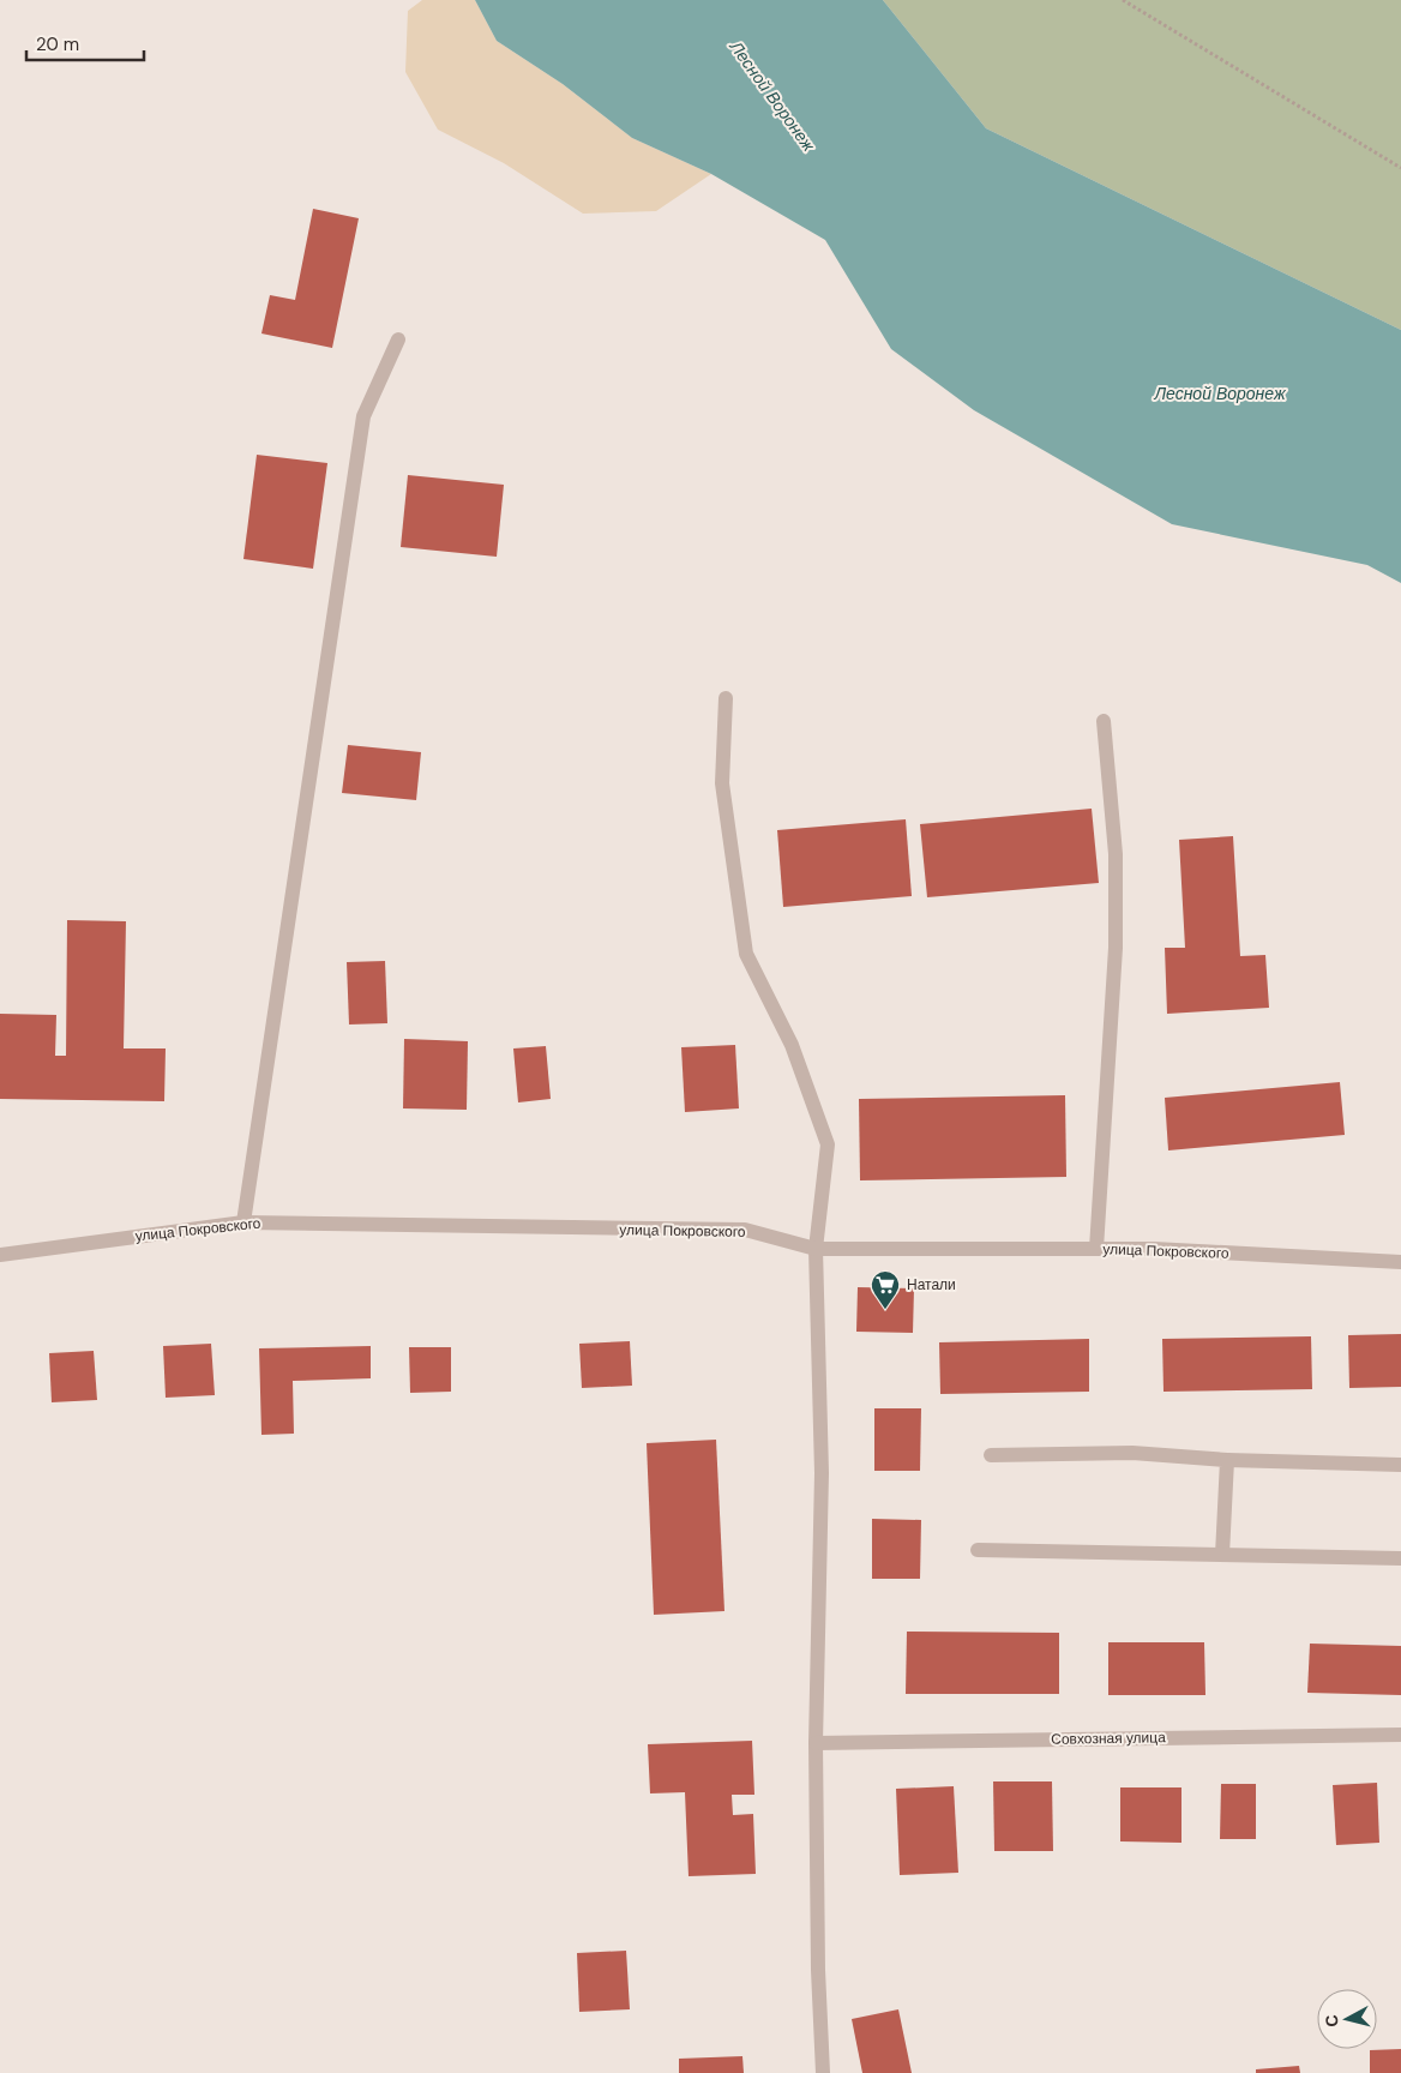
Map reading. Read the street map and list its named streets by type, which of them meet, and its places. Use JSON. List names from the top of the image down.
{
  "streets": {
    "street": ["улица Покровского", "Совхозная улица"]
  },
  "water": ["Лесной Воронеж"],
  "places": {
    "supermarket": ["Натали"]
  },
  "scale_bar": "20 m",
  "north": "left"
}
